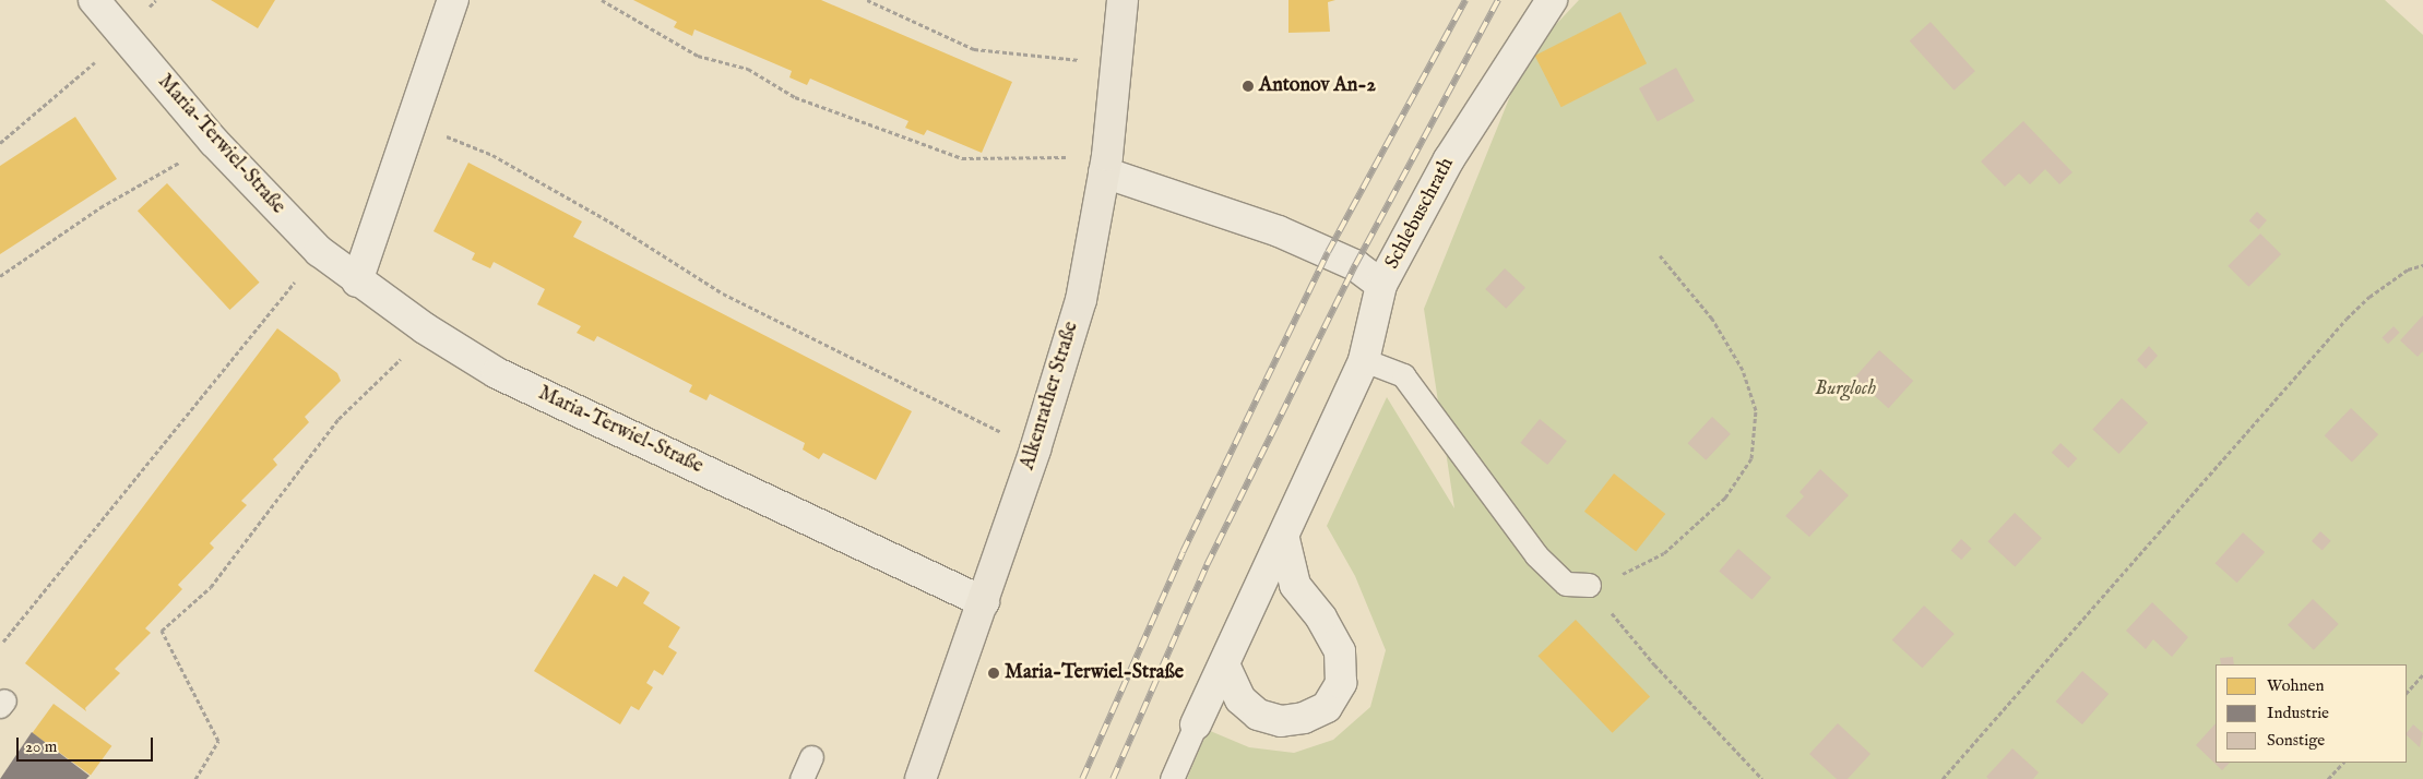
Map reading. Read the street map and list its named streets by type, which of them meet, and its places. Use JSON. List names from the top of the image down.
{
  "streets": {
    "main road": ["Alkenrather Straße"],
    "street": ["Maria-Terwiel-Straße", "Schlebuschrath"]
  },
  "crossings": [
    ["Maria-Terwiel-Straße", "Alkenrather Straße"],
    ["Schlebuschrath", "Alkenrather Straße"]
  ],
  "parks": ["Burgloch"],
  "places": ["Antonov An-2", "Maria-Terwiel-Straße"],
  "legend": ["Wohnen", "Industrie", "Sonstige"],
  "scale_bar": "20 m"
}
